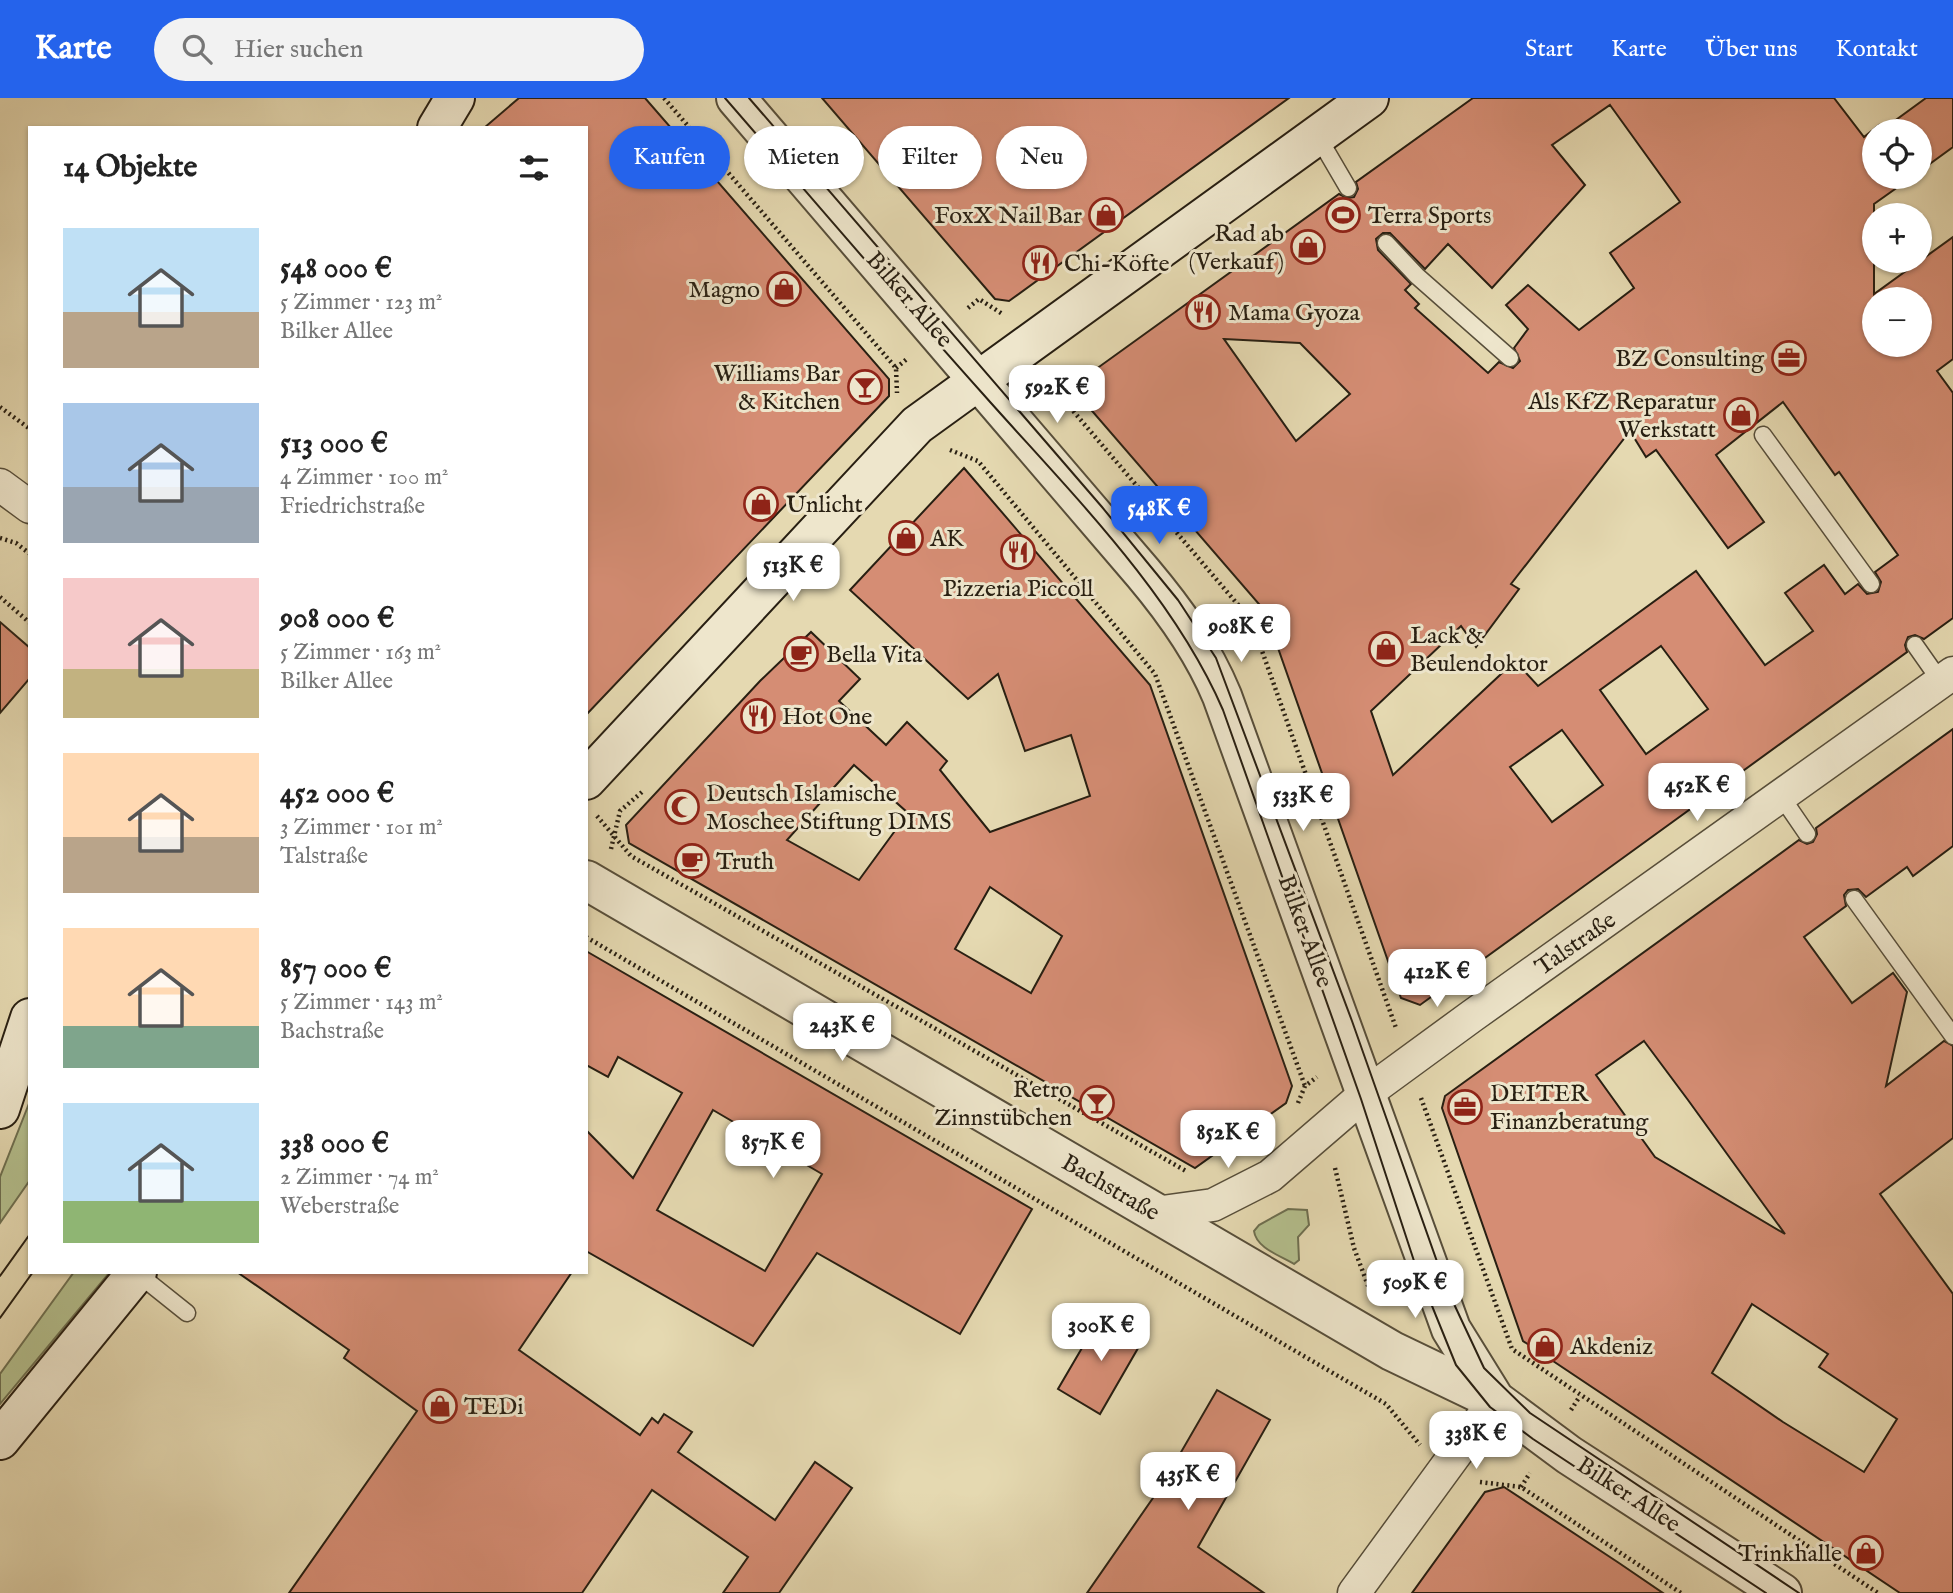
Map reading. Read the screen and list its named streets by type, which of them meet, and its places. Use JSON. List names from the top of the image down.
{
  "streets": {
    "street": ["Bilker Allee", "Talstraße", "Bachstraße"]
  },
  "crossings": [
    ["Bilker Allee", "Talstraße"],
    ["Bilker Allee", "Bachstraße"],
    ["Talstraße", "Bachstraße"]
  ],
  "places": {
    "shop": [
      "FoxX Nail Bar",
      "Rad ab (Verkauf)",
      "Magno",
      "Als KfZ Reparatur Werkstatt",
      "Unlicht",
      "AK",
      "Lack & Beulendoktor",
      "Akdeniz",
      "TEDi",
      "Trinkhalle"
    ],
    "sports": ["Terra Sports"],
    "restaurant": [
      "Chi-Köfte",
      "Mama Gyoza",
      "Pizzeria Piccoll",
      "Hot One"
    ],
    "office": ["BZ Consulting", "DEITER Finanzberatung"],
    "bar": ["Williams Bar & Kitchen", "Retro Zinnstübchen"],
    "cafe": ["Bella Vita", "Truth"],
    "mosque": ["Deutsch Islamische Moschee Stiftung DIMS"]
  },
  "page": {
    "header": "Karte",
    "search": "Hier suchen",
    "nav": [
      "Start",
      "Karte",
      "Über uns",
      "Kontakt"
    ],
    "map_buttons": ["+", "−"],
    "chip": [
      "Kaufen",
      "Mieten",
      "Filter",
      "Neu"
    ],
    "heading": "14 Objekte",
    "list": [
      {
        "name": "548 000 €",
        "note": "5 Zimmer · 123 m² · Bilker Allee"
      },
      {
        "name": "513 000 €",
        "note": "4 Zimmer · 100 m² · Friedrichstraße"
      },
      {
        "name": "908 000 €",
        "note": "5 Zimmer · 163 m² · Bilker Allee"
      },
      {
        "name": "452 000 €",
        "note": "3 Zimmer · 101 m² · Talstraße"
      },
      {
        "name": "857 000 €",
        "note": "5 Zimmer · 143 m² · Bachstraße"
      },
      {
        "name": "338 000 €",
        "note": "2 Zimmer · 74 m² · Weberstraße"
      }
    ],
    "price": [
      "592K €",
      "548K €",
      "513K €",
      "908K €",
      "452K €",
      "533K €",
      "412K €",
      "243K €",
      "852K €",
      "857K €",
      "509K €",
      "300K €",
      "338K €",
      "435K €"
    ]
  }
}
